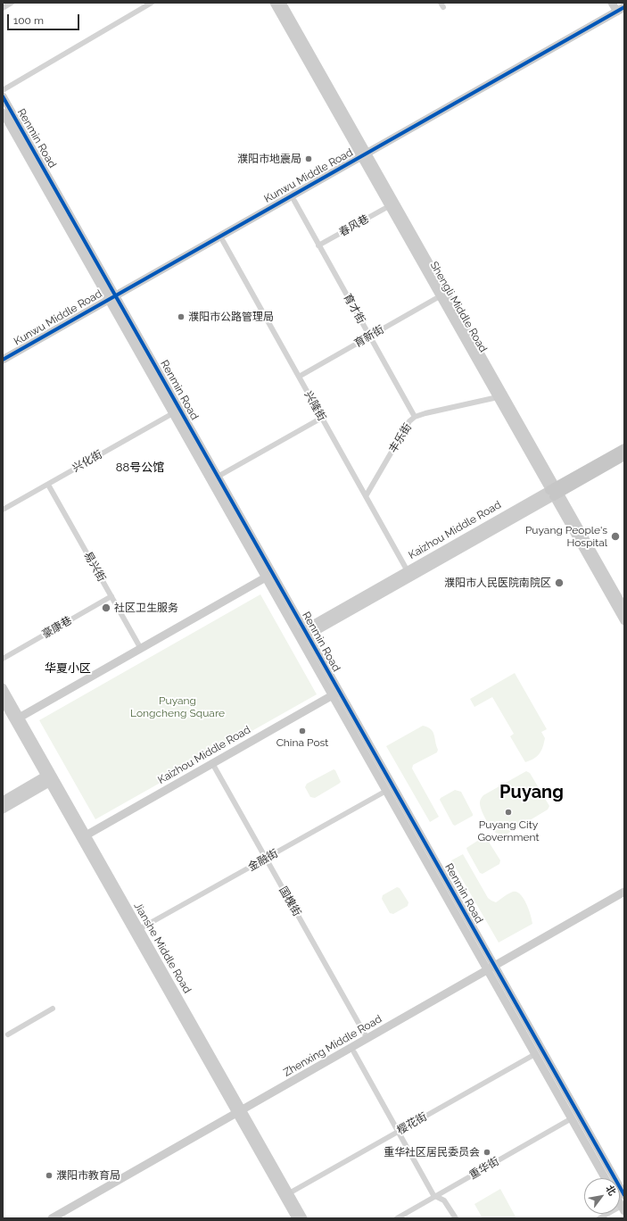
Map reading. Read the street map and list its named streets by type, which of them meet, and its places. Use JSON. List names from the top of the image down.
{
  "streets": {
    "main road": ["Kaizhou Middle Road"],
    "street": [
      "Renmin Road",
      "Kunwu Middle Road",
      "春风巷",
      "Shengli Middle Road",
      "育才街",
      "育新街",
      "兴隆街",
      "丰乐街",
      "兴化街",
      "易兴街",
      "豪康巷",
      "金融街",
      "国槐街",
      "Jianshe Middle Road",
      "Zhenxing Middle Road",
      "樱花街",
      "重华街"
    ]
  },
  "crossings": [
    ["Renmin Road", "Kunwu Middle Road"],
    ["Renmin Road", "兴化街"],
    ["Renmin Road", "Kaizhou Middle Road"],
    ["Renmin Road", "金融街"],
    ["Renmin Road", "Zhenxing Middle Road"],
    ["Renmin Road", "樱花街"],
    ["Renmin Road", "重华街"],
    ["Kunwu Middle Road", "Shengli Middle Road"],
    ["Kunwu Middle Road", "育才街"],
    ["Kunwu Middle Road", "兴隆街"],
    ["春风巷", "Shengli Middle Road"],
    ["春风巷", "育才街"],
    ["Shengli Middle Road", "育新街"],
    ["Shengli Middle Road", "丰乐街"],
    ["Shengli Middle Road", "Kaizhou Middle Road"],
    ["育才街", "育新街"],
    ["育才街", "丰乐街"],
    ["育新街", "兴隆街"],
    ["兴隆街", "丰乐街"],
    ["兴隆街", "Kaizhou Middle Road"],
    ["兴化街", "易兴街"],
    ["Kaizhou Middle Road", "国槐街"],
    ["Kaizhou Middle Road", "Jianshe Middle Road"],
    ["易兴街", "豪康巷"],
    ["金融街", "国槐街"],
    ["金融街", "Jianshe Middle Road"],
    ["国槐街", "Zhenxing Middle Road"],
    ["Jianshe Middle Road", "Zhenxing Middle Road"],
    ["Jianshe Middle Road", "樱花街"]
  ],
  "districts": ["88号公馆", "华夏小区", "Puyang"],
  "parks": ["Puyang Longcheng Square"],
  "places": [
    "濮阳市地震局",
    "濮阳市公路管理局",
    "Puyang People's Hospital",
    "濮阳市人民医院南院区",
    "社区卫生服务",
    "China Post",
    "Puyang City Government",
    "重华社区居民委员会",
    "濮阳市教育局"
  ],
  "scale_bar": "100 m",
  "north": "top right"
}
